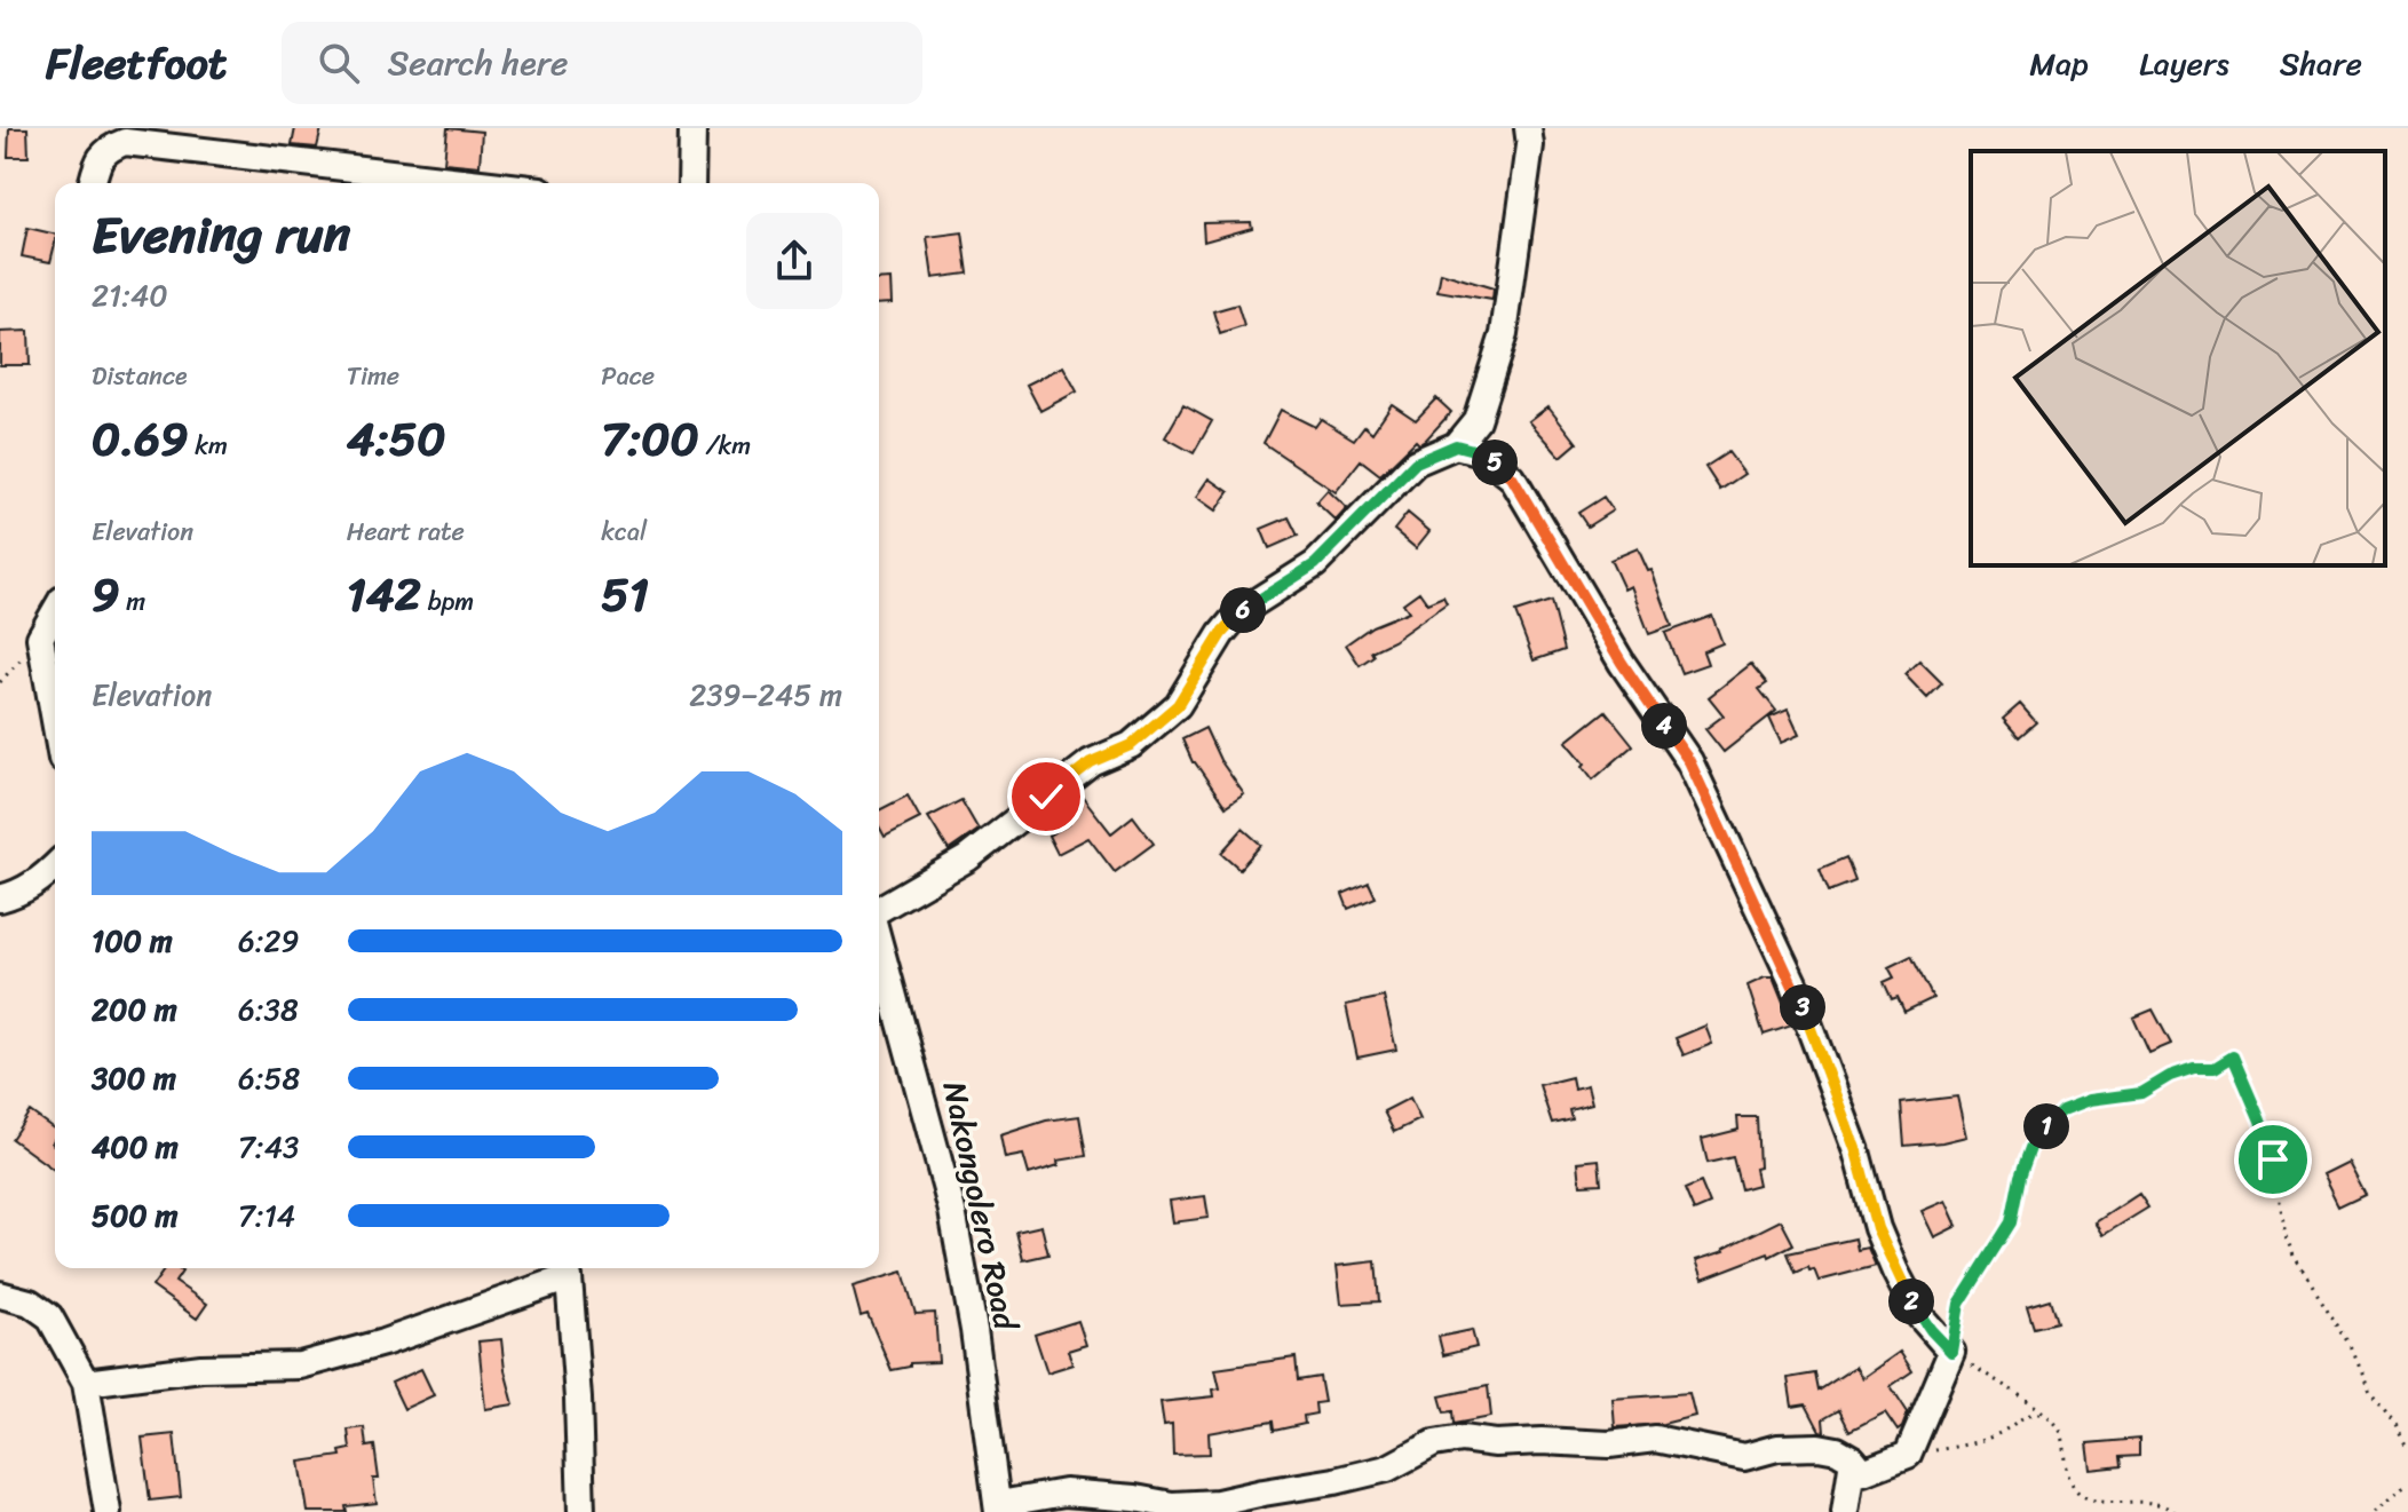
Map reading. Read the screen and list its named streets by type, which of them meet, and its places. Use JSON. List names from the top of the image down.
{
  "streets": {
    "street": ["Nakongolero Road"]
  },
  "page": {
    "header": "Fleetfoot",
    "search": "Search here",
    "nav": ["Map", "Layers", "Share"],
    "heading": ["Evening run", "21:40"],
    "stats": [
      ["Distance", "0.69 km"],
      ["Time", "4:50"],
      ["Pace", "7:00 /km"],
      ["Elevation", "9 m"],
      ["Heart rate", "142 bpm"],
      ["kcal", "51"]
    ],
    "pins": [
      "5",
      "6",
      "4",
      "3",
      "1",
      "2"
    ],
    "chart": ["Elevation", "239–245 m"],
    "list": [
      {
        "name": "100 m",
        "note": "6:29"
      },
      {
        "name": "200 m",
        "note": "6:38"
      },
      {
        "name": "300 m",
        "note": "6:58"
      },
      {
        "name": "400 m",
        "note": "7:43"
      },
      {
        "name": "500 m",
        "note": "7:14"
      }
    ]
  }
}
